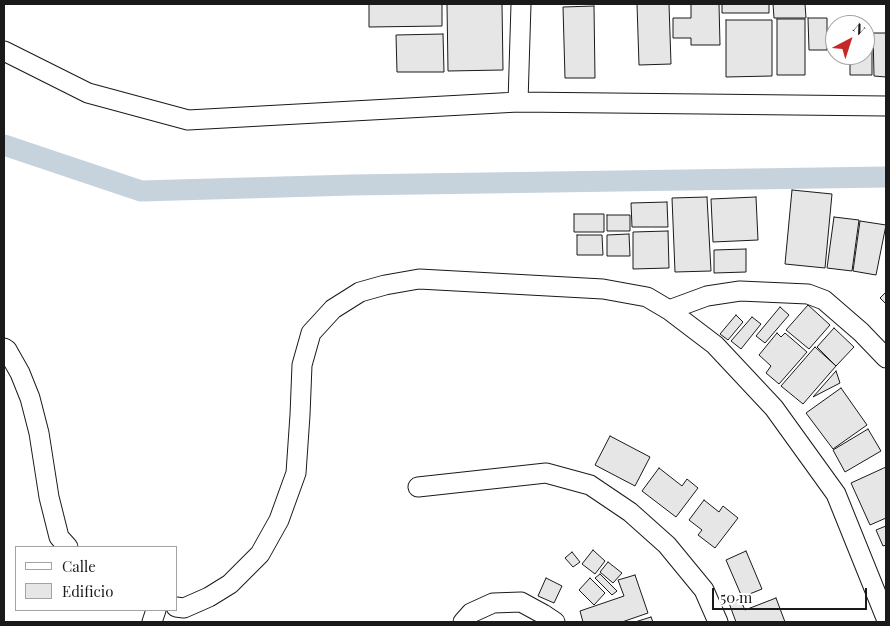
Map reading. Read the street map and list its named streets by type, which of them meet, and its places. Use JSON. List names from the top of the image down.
{
  "legend": ["Calle", "Edificio"],
  "scale_bar": "50 m",
  "north": "top right"
}
